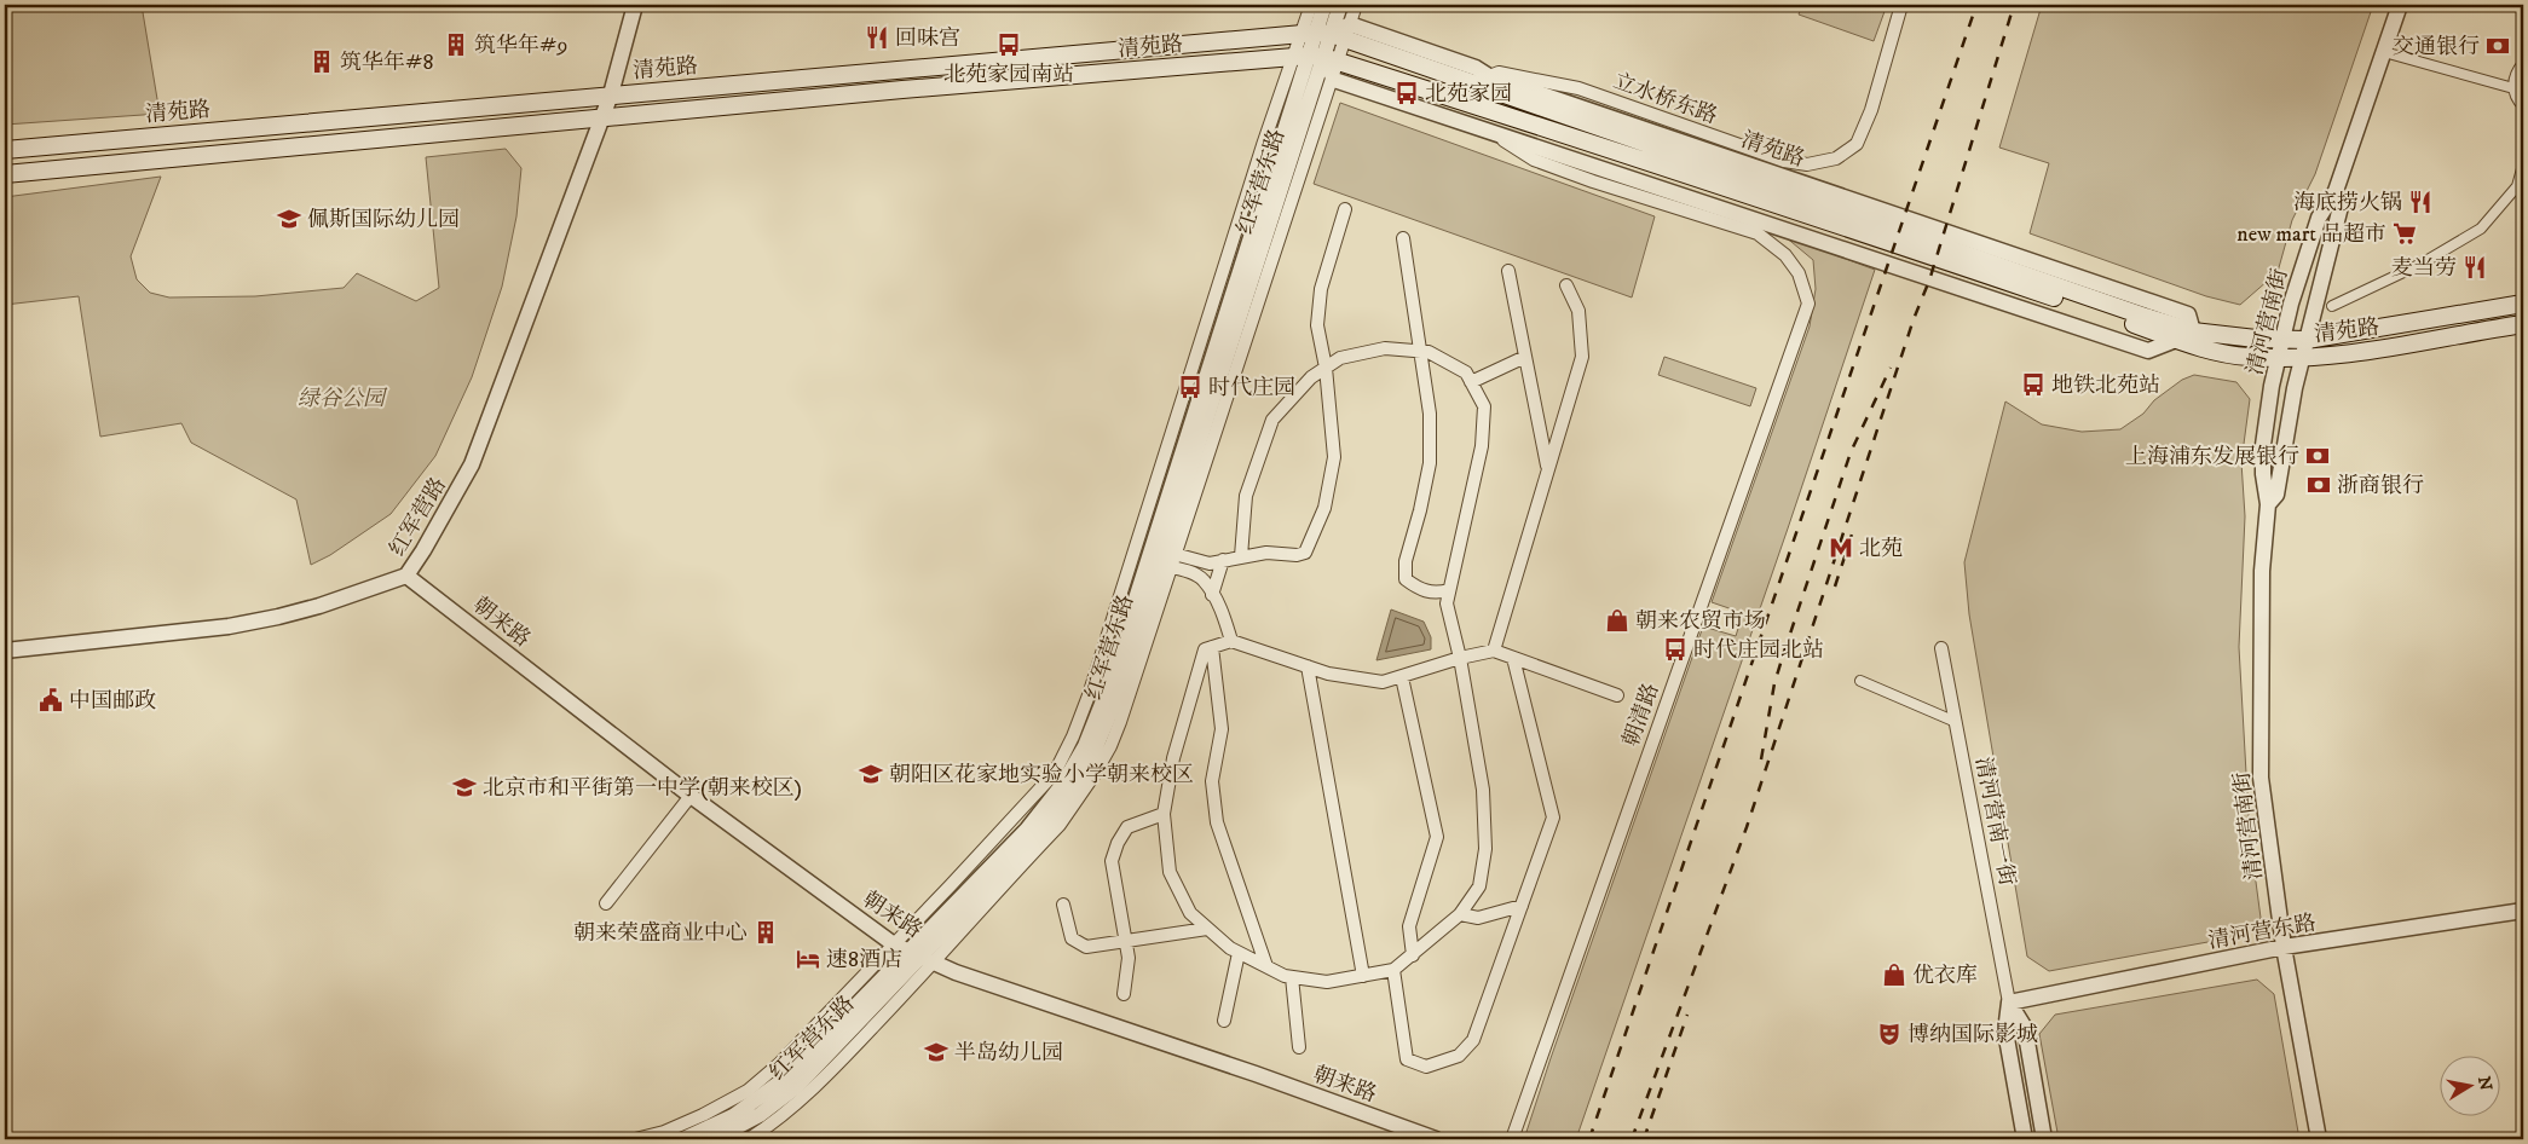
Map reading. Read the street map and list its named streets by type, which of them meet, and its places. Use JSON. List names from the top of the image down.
{
  "streets": {
    "main road": ["清苑路"],
    "street": [
      "立水桥东路",
      "红军营东路",
      "清河营南街",
      "红军营路",
      "朝来路",
      "朝清路",
      "清河营南一街",
      "清河营东路"
    ]
  },
  "crossings": [
    ["清苑路", "立水桥东路"],
    ["清苑路", "红军营东路"],
    ["清苑路", "清河营南街"],
    ["清苑路", "红军营路"],
    ["清苑路", "朝清路"],
    ["红军营东路", "朝来路"],
    ["清河营南街", "清河营东路"],
    ["红军营路", "朝来路"],
    ["清河营南一街", "清河营东路"]
  ],
  "parks": ["绿谷公园"],
  "places": {
    "restaurant": ["回味宫", "海底捞火锅", "麦当劳"],
    "building": ["筑华年#9", "筑华年#8", "朝来荣盛商业中心"],
    "bus stop": [
      "北苑家园南站",
      "北苑家园",
      "地铁北苑站",
      "时代庄园",
      "时代庄园北站"
    ],
    "bank": ["交通银行", "上海浦东发展银行", "浙商银行"],
    "school or university": [
      "佩斯国际幼儿园",
      "朝阳区花家地实验小学朝来校区",
      "北京市和平街第一中学(朝来校区)",
      "半岛幼儿园"
    ],
    "supermarket": ["new mart 品超市"],
    "metro station": ["北苑"],
    "shop": ["朝来农贸市场", "优衣库"],
    "public building": ["中国邮政"],
    "hotel": ["速8酒店"],
    "theatre": ["博纳国际影城"]
  },
  "north": "right"
}
